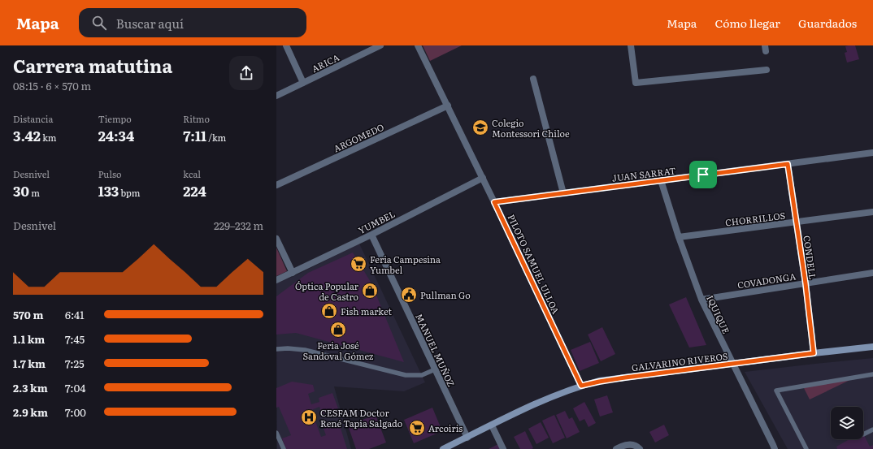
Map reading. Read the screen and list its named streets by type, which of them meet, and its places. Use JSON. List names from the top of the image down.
{
  "streets": {
    "main road": ["GALVARINO RIVEROS"],
    "street": [
      "ARICA",
      "ARGOMEDO",
      "JUAN SARRAT",
      "CHORRILLOS",
      "YUMBEL",
      "CONDELL",
      "PILOTO SAMUEL ULLOA",
      "COVADONGA",
      "IQUIQUE",
      "MANUEL MUÑOZ"
    ]
  },
  "crossings": [
    ["ARGOMEDO", "PILOTO SAMUEL ULLOA"],
    ["JUAN SARRAT", "CONDELL"],
    ["JUAN SARRAT", "PILOTO SAMUEL ULLOA"],
    ["JUAN SARRAT", "IQUIQUE"],
    ["CHORRILLOS", "CONDELL"],
    ["CHORRILLOS", "IQUIQUE"],
    ["YUMBEL", "PILOTO SAMUEL ULLOA"],
    ["YUMBEL", "MANUEL MUÑOZ"],
    ["CONDELL", "COVADONGA"],
    ["CONDELL", "GALVARINO RIVEROS"],
    ["PILOTO SAMUEL ULLOA", "GALVARINO RIVEROS"],
    ["COVADONGA", "IQUIQUE"],
    ["IQUIQUE", "GALVARINO RIVEROS"],
    ["MANUEL MUÑOZ", "GALVARINO RIVEROS"]
  ],
  "places": {
    "school or university": ["Colegio Montessori Chiloe"],
    "supermarket": ["Feria Campesina Yumbel", "Arcoiris"],
    "shop": ["Óptica Popular de Castro", "Fish market", "Feria José Sandoval Gómez"],
    "public building": ["Pullman Go"],
    "hospital": ["CESFAM Doctor René Tapia Salgado"]
  },
  "page": {
    "header": "Mapa",
    "search": "Buscar aquí",
    "nav": ["Mapa", "Cómo llegar", "Guardados"],
    "heading": ["Carrera matutina", "08:15 · 6 × 570 m"],
    "stats": [
      ["Distancia", "3.42 km"],
      ["Tiempo", "24:34"],
      ["Ritmo", "7:11 /km"],
      ["Desnivel", "30 m"],
      ["Pulso", "133 bpm"],
      ["kcal", "224"]
    ],
    "chart": ["Desnivel", "229–232 m"],
    "list": [
      {
        "name": "570 m",
        "note": "6:41"
      },
      {
        "name": "1.1 km",
        "note": "7:45"
      },
      {
        "name": "1.7 km",
        "note": "7:25"
      },
      {
        "name": "2.3 km",
        "note": "7:04"
      },
      {
        "name": "2.9 km",
        "note": "7:00"
      }
    ]
  }
}
